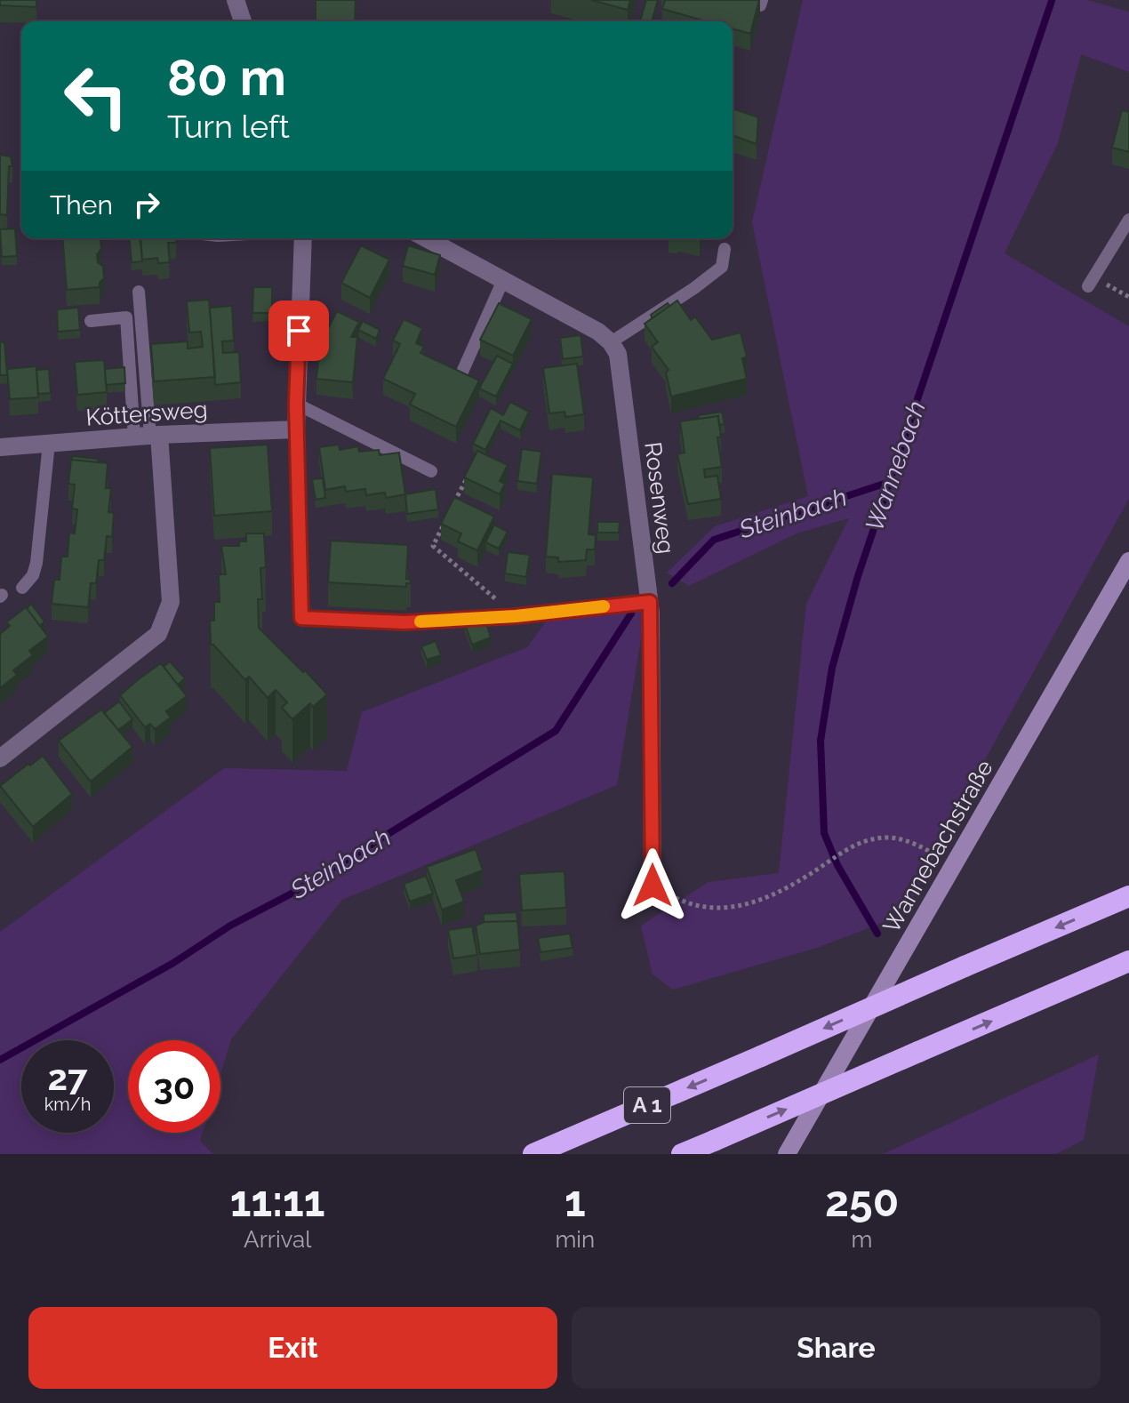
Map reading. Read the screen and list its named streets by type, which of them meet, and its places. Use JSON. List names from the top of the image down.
{
  "streets": {
    "highway": ["A 1"],
    "main road": ["Wannebachstraße"],
    "street": ["Köttersweg", "Rosenweg"]
  },
  "water": ["Wannebach", "Steinbach"],
  "page": {
    "turn": ["80 m", "Turn left"],
    "then": "Then",
    "speed": "27 km/h",
    "limit": "30",
    "eta": [
      "11:11",
      "Arrival",
      "1",
      "min",
      "250",
      "m"
    ],
    "buttons": ["Exit", "Share"]
  }
}
